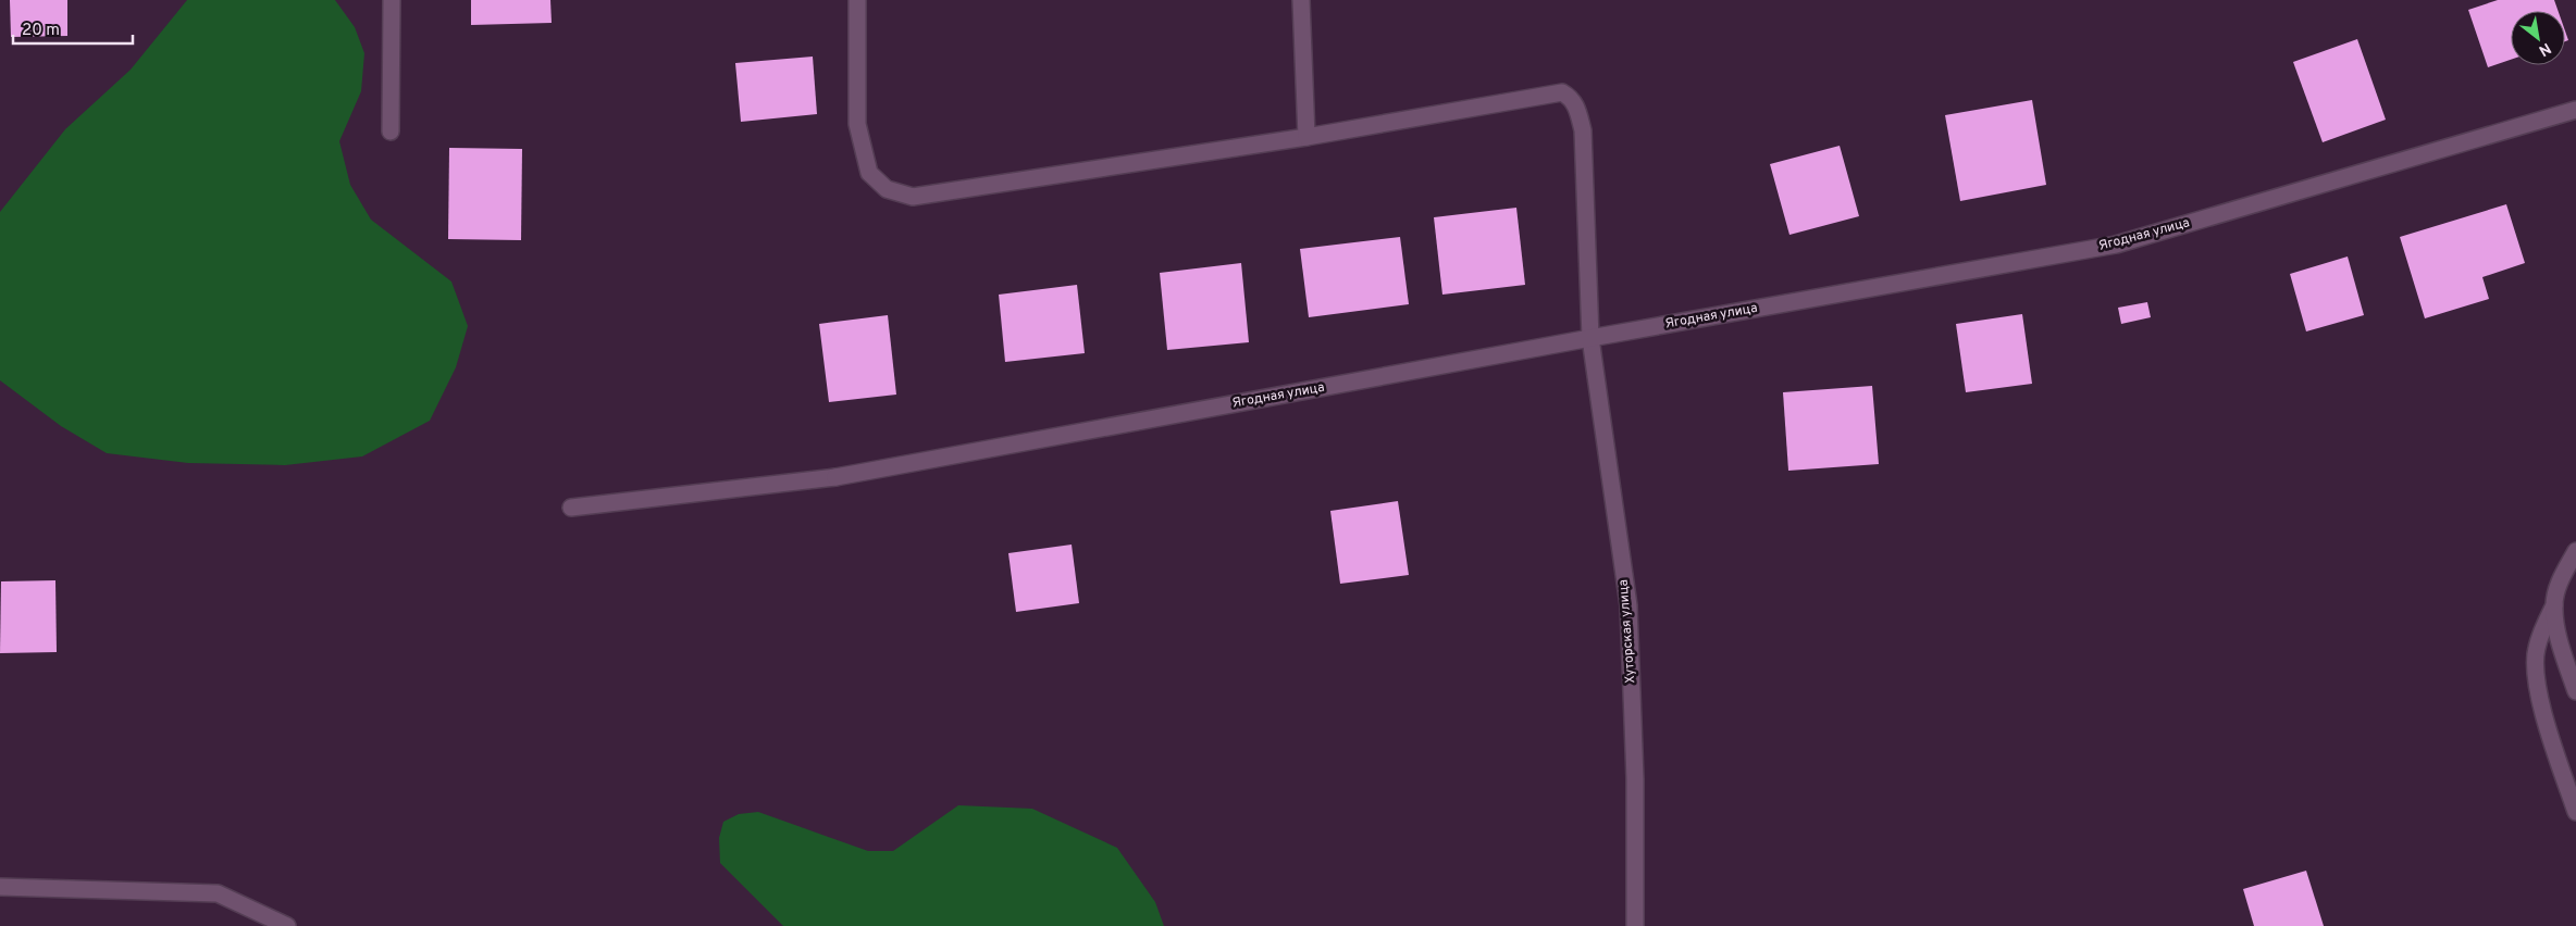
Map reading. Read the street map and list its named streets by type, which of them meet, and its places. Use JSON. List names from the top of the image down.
{
  "streets": {
    "street": ["Ягодная улица", "Хуторская улица"]
  },
  "crossings": [
    ["Ягодная улица", "Хуторская улица"]
  ],
  "scale_bar": "20 m",
  "north": "bottom right"
}
